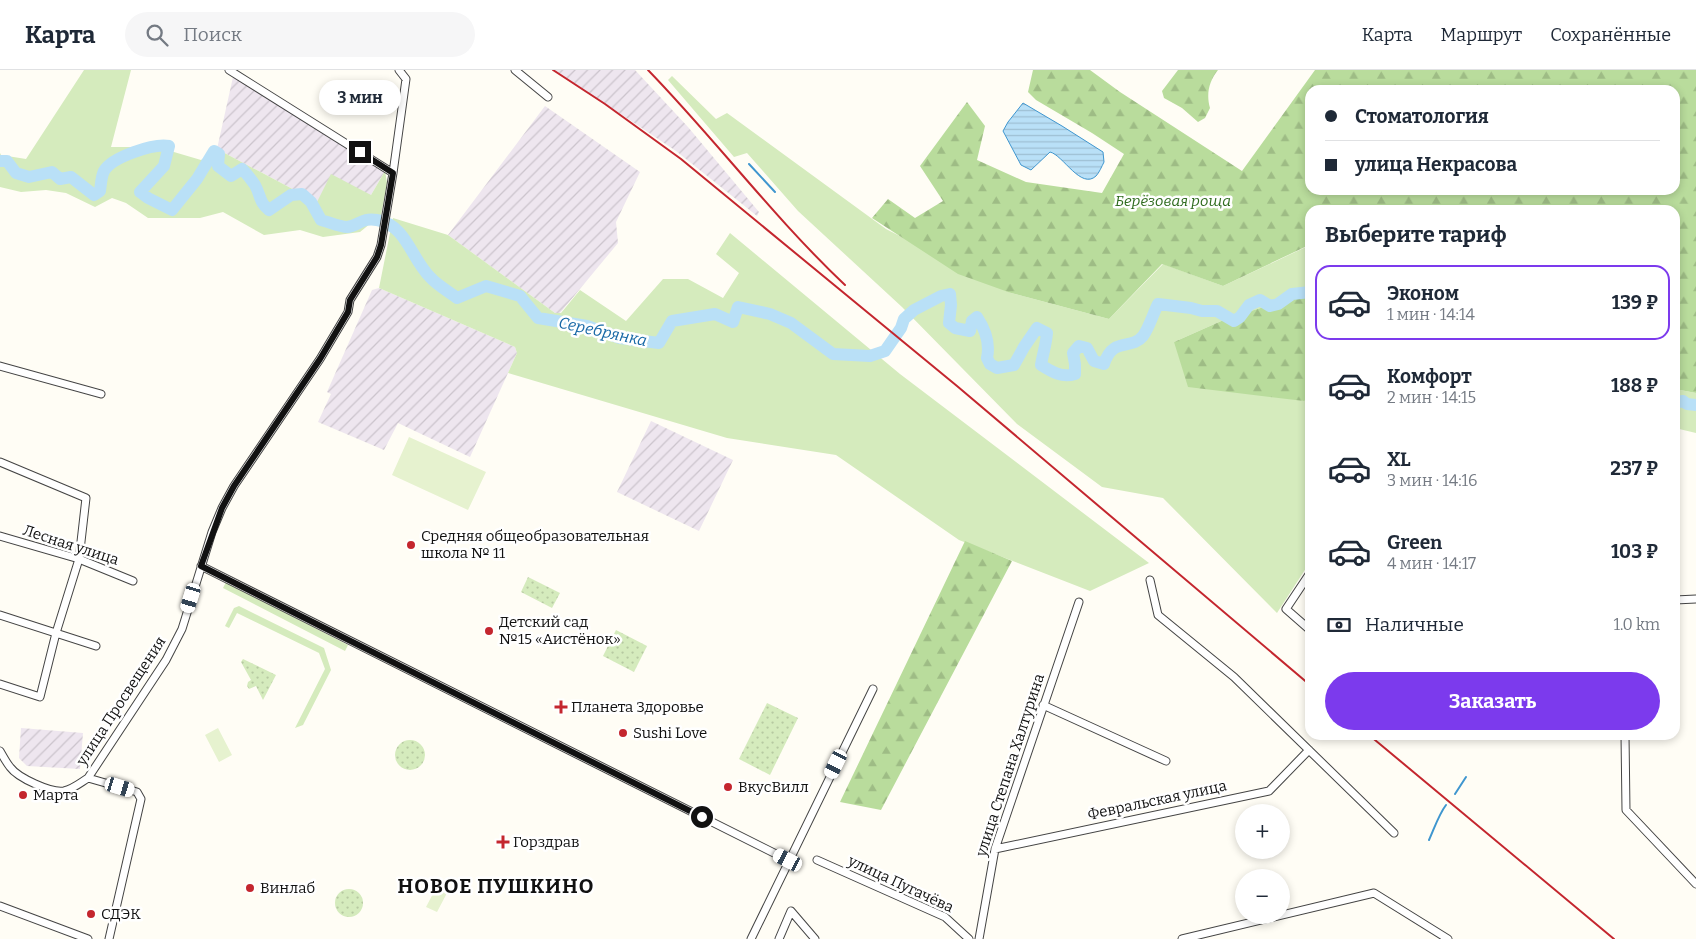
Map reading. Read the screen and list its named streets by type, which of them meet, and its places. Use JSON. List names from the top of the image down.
{
  "streets": {
    "street": [
      "Лесная улица",
      "улица Просвещения",
      "улица Степана Халтурина",
      "Февральская улица",
      "улица Пугачёва"
    ]
  },
  "crossings": [
    ["улица Степана Халтурина", "Февральская улица"]
  ],
  "districts": ["НОВОЕ ПУШКИНО"],
  "water": ["Серебрянка"],
  "parks": ["Берёзовая роща"],
  "places": {
    "other": [
      "Средняя общеобразовательная школа № 11",
      "Детский сад №15 «Аистёнок»",
      "Sushi Love",
      "ВкусВилл",
      "Марта",
      "Винлаб",
      "СДЭК"
    ],
    "health": ["Планета Здоровье", "Горздрав"]
  },
  "page": {
    "header": "Карта",
    "search": "Поиск",
    "nav": ["Карта", "Маршрут", "Сохранённые"],
    "bubble": "3 мин",
    "banner": ["Стоматология", "улица Некрасова"],
    "heading": "Выберите тариф",
    "list": [
      {
        "name": "Эконом",
        "note": "1 мин · 14:14",
        "value": "139 ₽"
      },
      {
        "name": "Комфорт",
        "note": "2 мин · 14:15",
        "value": "188 ₽"
      },
      {
        "name": "XL",
        "note": "3 мин · 14:16",
        "value": "237 ₽"
      },
      {
        "name": "Green",
        "note": "4 мин · 14:17",
        "value": "103 ₽"
      }
    ],
    "pay": ["Наличные", "1.0 km"],
    "buttons": "Заказать",
    "map_buttons": ["+", "−"]
  }
}
